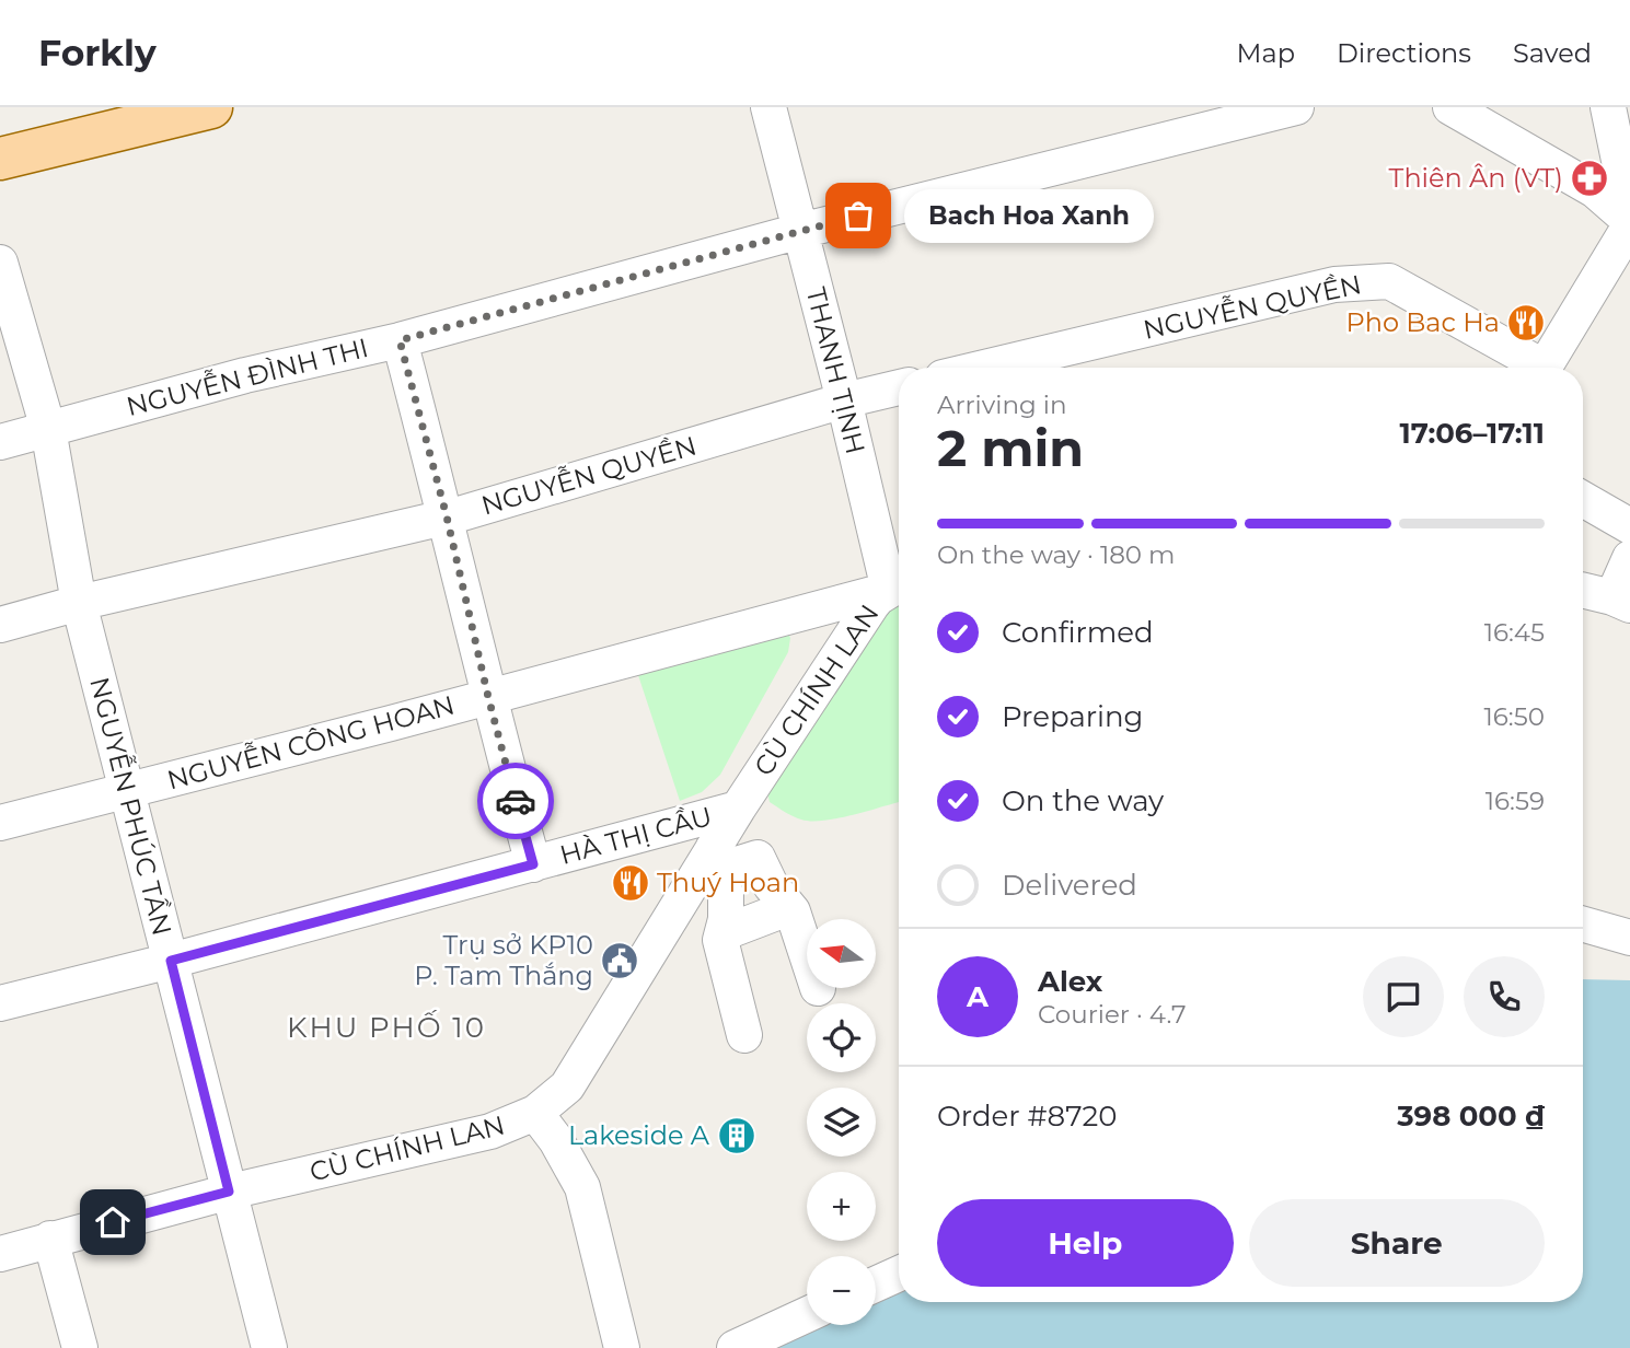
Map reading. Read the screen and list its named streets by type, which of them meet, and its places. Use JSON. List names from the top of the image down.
{
  "streets": {
    "street": [
      "NGUYỄN QUYỀN",
      "THANH TỊNH",
      "NGUYỄN ĐÌNH THI",
      "CÙ CHÍNH LAN",
      "NGUYỄN CÔNG HOAN",
      "NGUYỄN PHÚC TẦN",
      "HÀ THỊ CẦU"
    ]
  },
  "crossings": [
    ["NGUYỄN QUYỀN", "THANH TỊNH"],
    ["NGUYỄN QUYỀN", "NGUYỄN PHÚC TẦN"],
    ["THANH TỊNH", "NGUYỄN ĐÌNH THI"],
    ["THANH TỊNH", "CÙ CHÍNH LAN"],
    ["THANH TỊNH", "NGUYỄN CÔNG HOAN"],
    ["NGUYỄN ĐÌNH THI", "NGUYỄN PHÚC TẦN"],
    ["CÙ CHÍNH LAN", "NGUYỄN CÔNG HOAN"],
    ["CÙ CHÍNH LAN", "NGUYỄN PHÚC TẦN"],
    ["CÙ CHÍNH LAN", "HÀ THỊ CẦU"],
    ["NGUYỄN CÔNG HOAN", "NGUYỄN PHÚC TẦN"],
    ["NGUYỄN PHÚC TẦN", "HÀ THỊ CẦU"]
  ],
  "districts": ["KHU PHỐ 10"],
  "places": {
    "pharmacy": ["Thiên Ân (VT)"],
    "other": ["Bach Hoa Xanh"],
    "restaurant": ["Pho Bac Ha", "Thuý Hoan"],
    "public building": ["Trụ sở KP10 P. Tam Thắng"],
    "building": ["Lakeside A"]
  },
  "north": "left",
  "page": {
    "header": "Forkly",
    "nav": ["Map", "Directions", "Saved"],
    "bubble": "Bach Hoa Xanh",
    "heading": ["2 min", "Arriving in", "17:06–17:11"],
    "panel": [
      "Alex",
      "Courier · 4.7",
      "Order #8720",
      "398 000 ₫"
    ],
    "bar": "On the way · 180 m",
    "list": [
      ["Confirmed", "16:45"],
      ["Preparing", "16:50"],
      ["On the way", "16:59"],
      "Delivered"
    ],
    "map_buttons": ["+", "−"],
    "round": "A",
    "buttons": ["Help", "Share"]
  }
}
